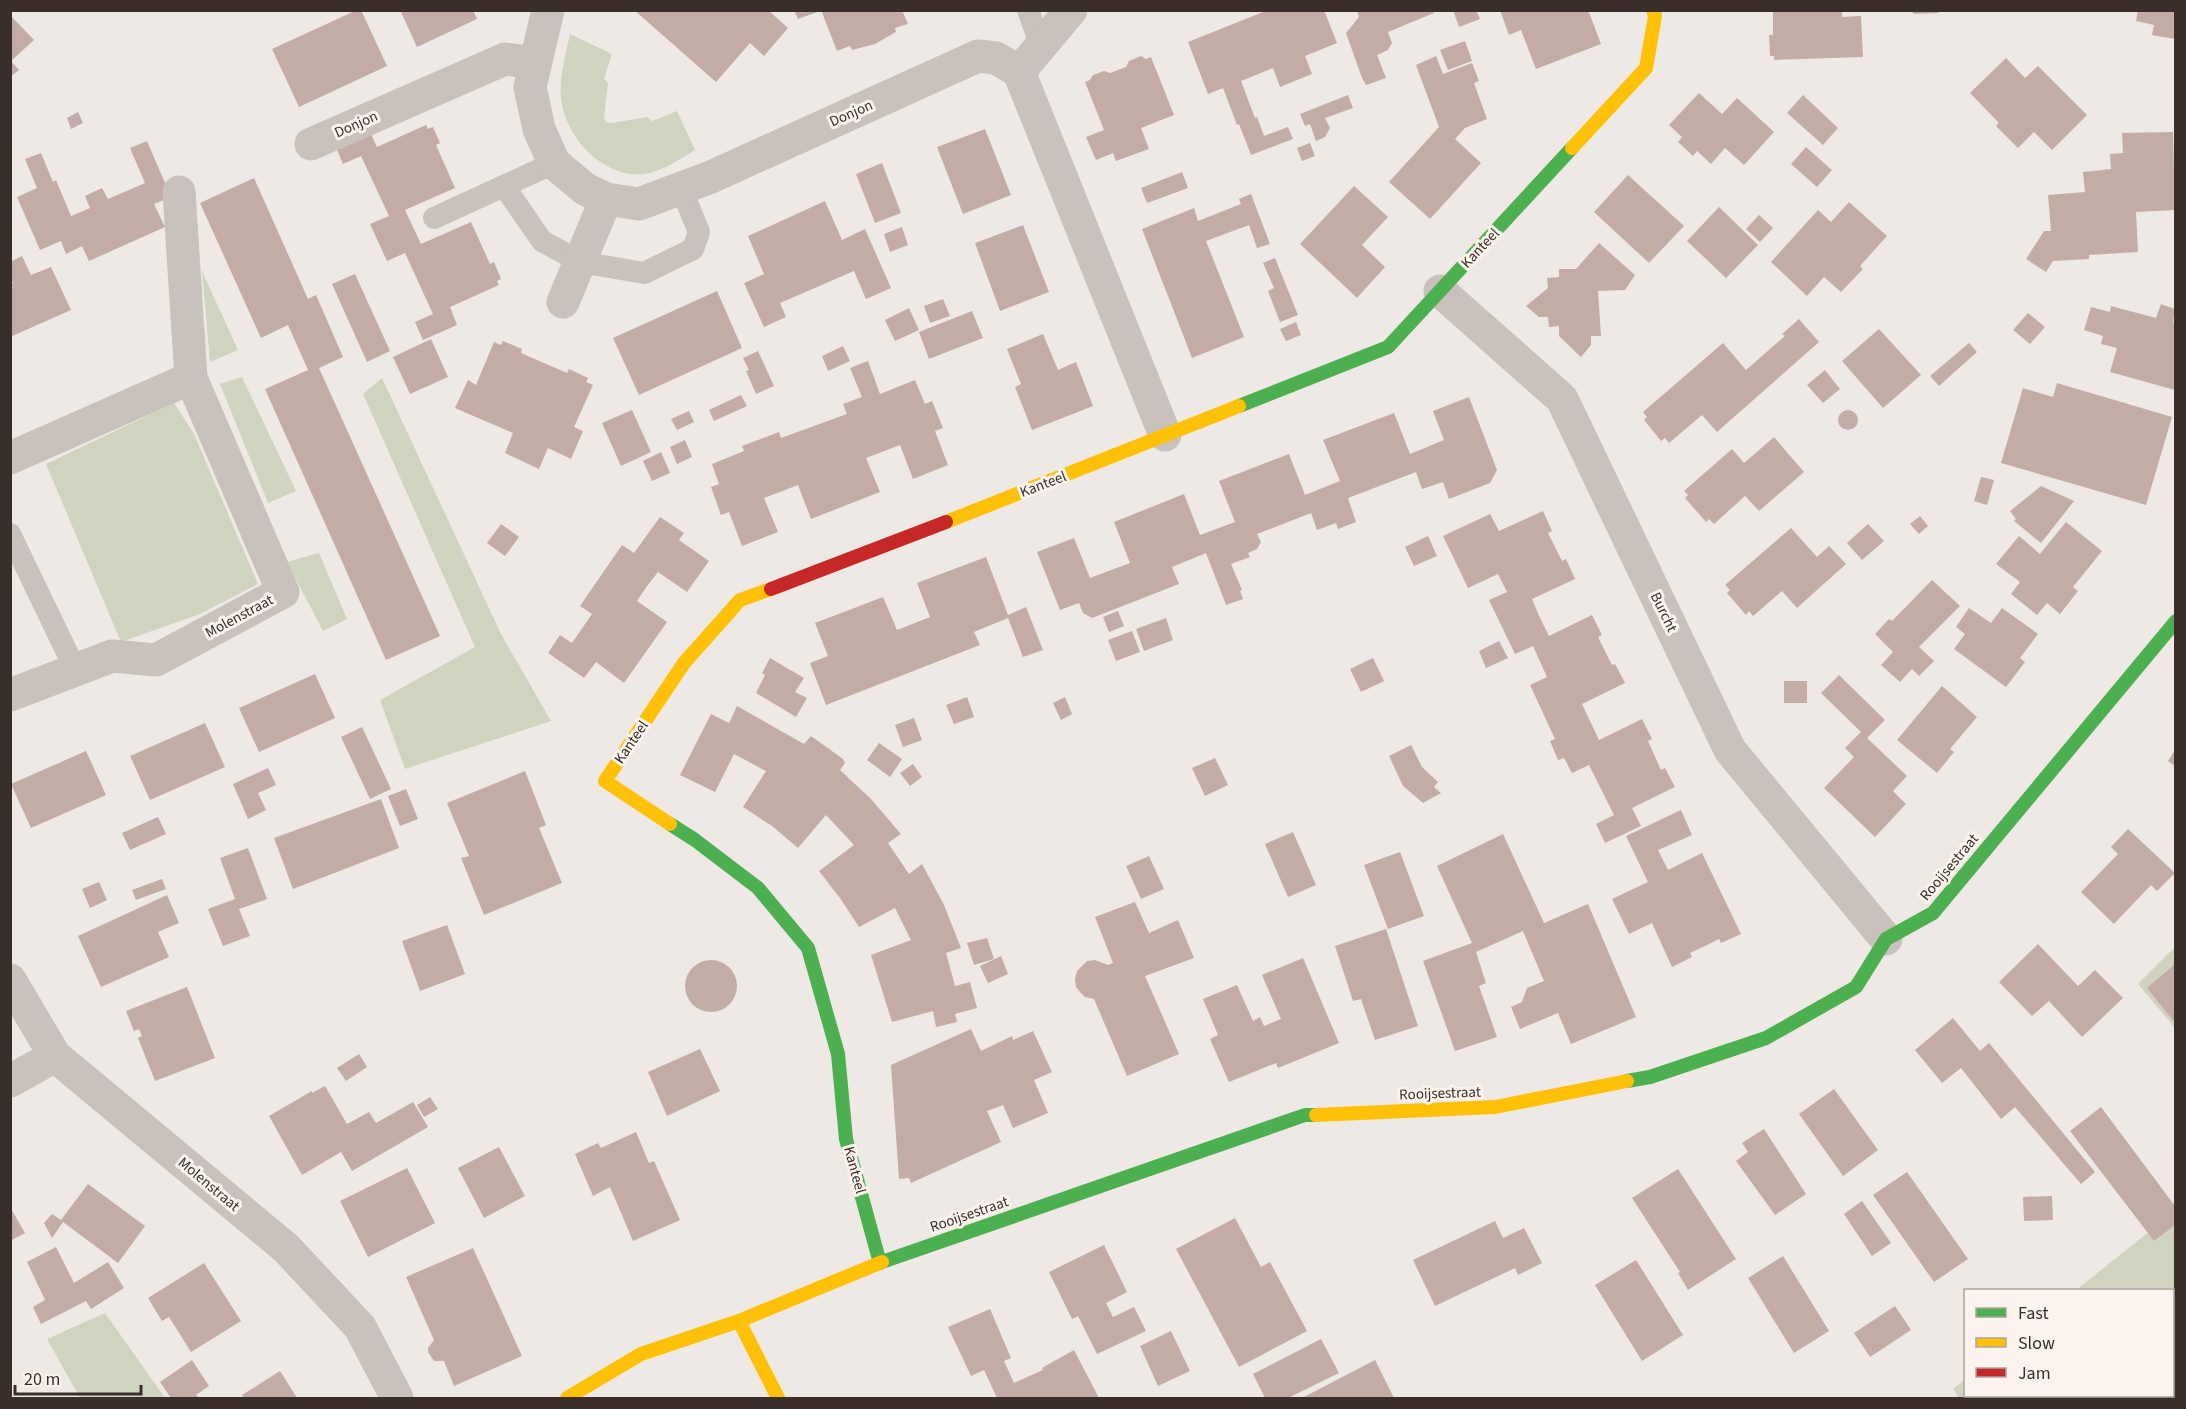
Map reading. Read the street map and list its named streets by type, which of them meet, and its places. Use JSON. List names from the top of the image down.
{
  "streets": {
    "street": [
      "Donjon",
      "Kanteel",
      "Burcht",
      "Molenstraat",
      "Rooijsestraat"
    ]
  },
  "crossings": [
    ["Kanteel", "Burcht"],
    ["Kanteel", "Rooijsestraat"],
    ["Burcht", "Rooijsestraat"]
  ],
  "legend": ["Fast", "Slow", "Jam"],
  "scale_bar": "20 m"
}
